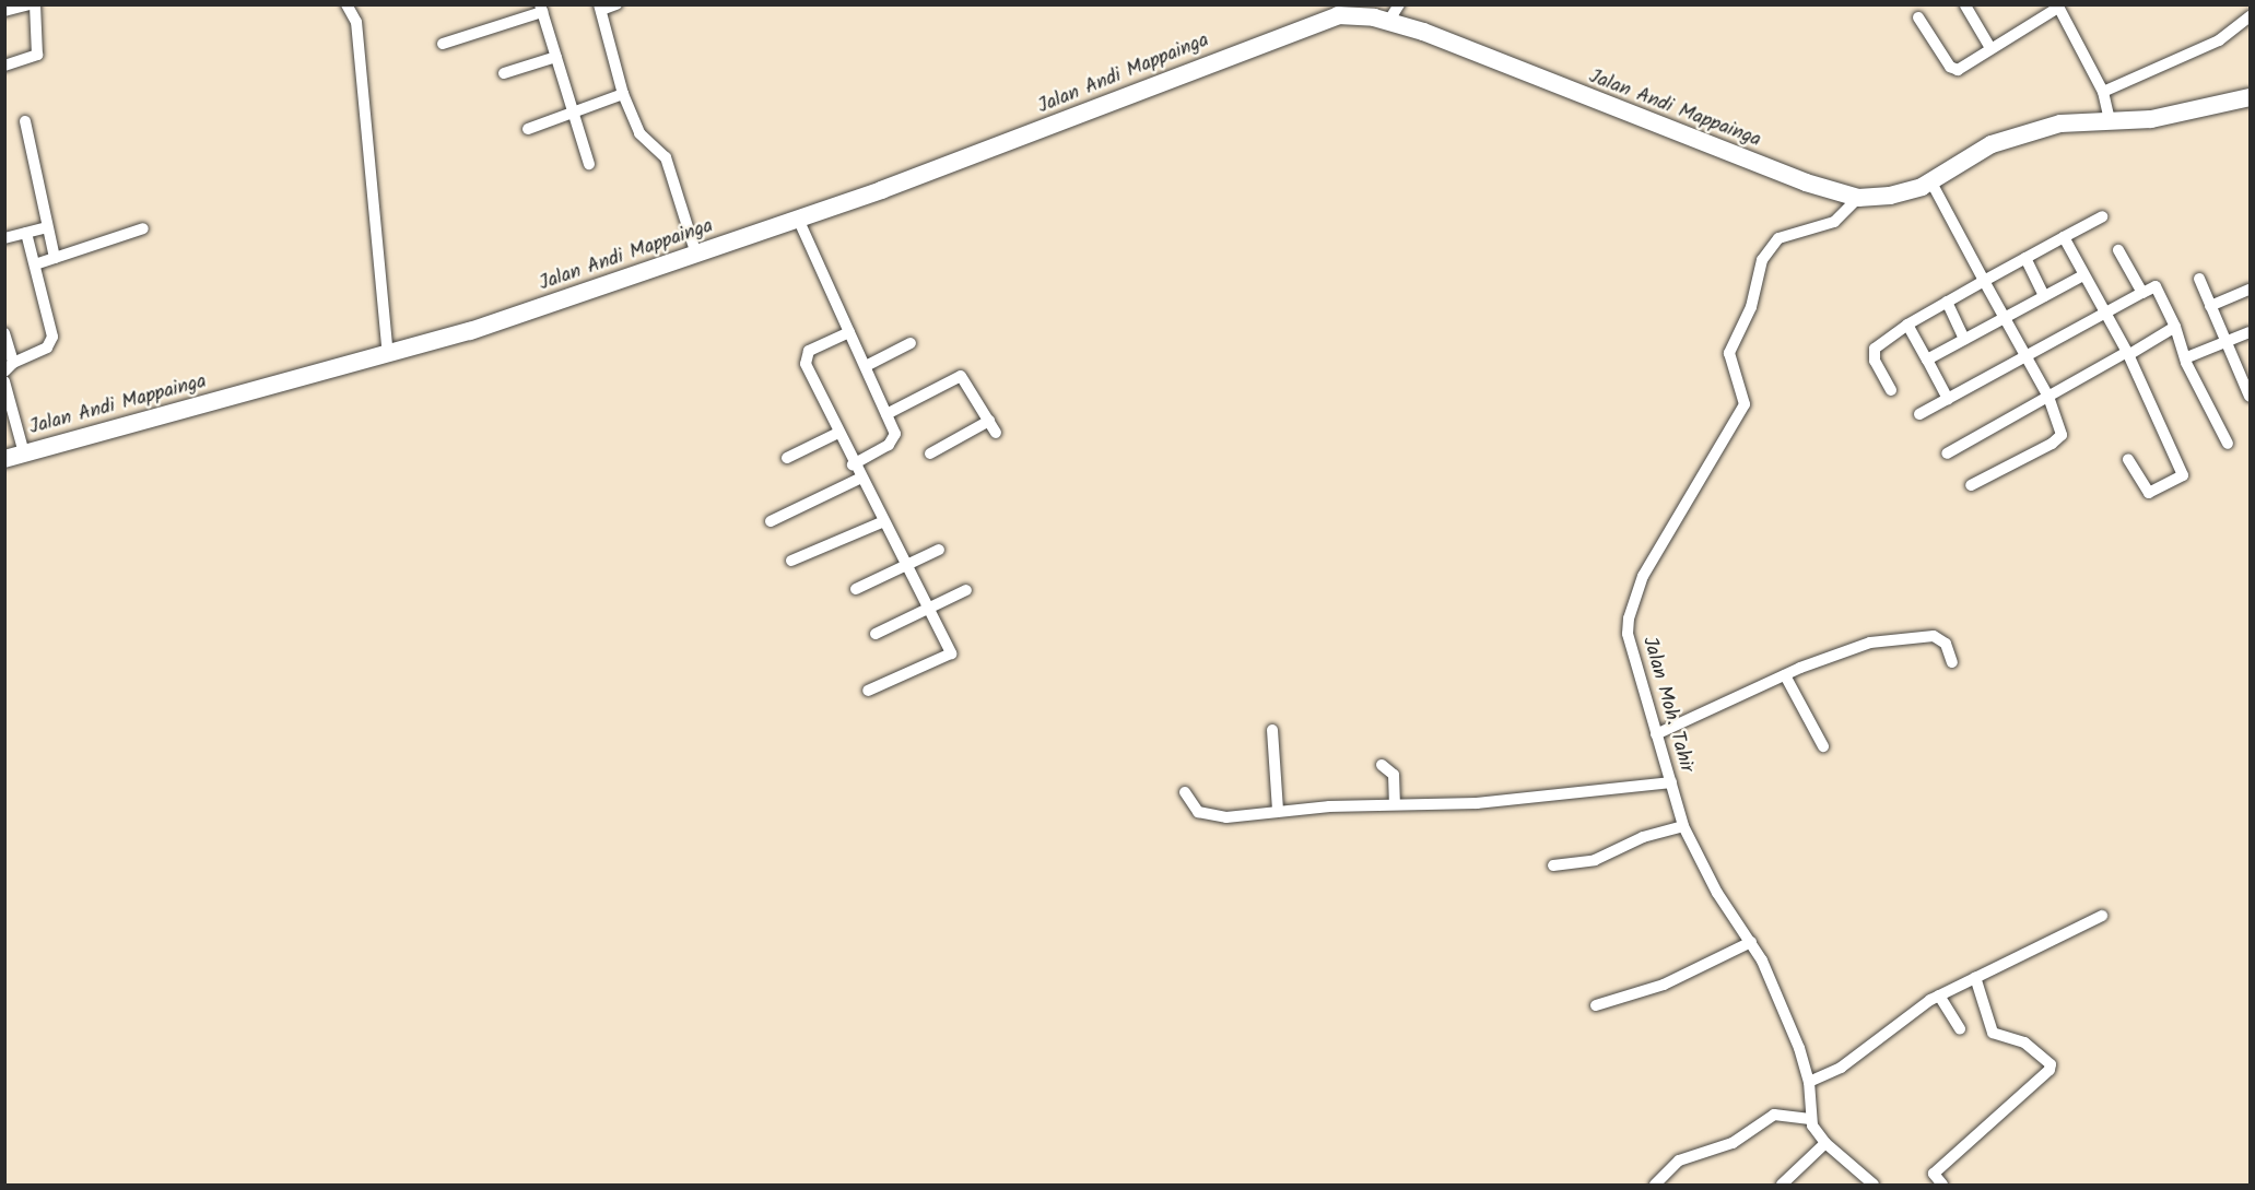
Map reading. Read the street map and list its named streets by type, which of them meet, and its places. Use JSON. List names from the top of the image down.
{
  "streets": {
    "main road": ["Jalan Andi Mappainga"],
    "street": ["Jalan Moh. Tahir"]
  },
  "crossings": [
    ["Jalan Andi Mappainga", "Jalan Moh. Tahir"]
  ]
}
